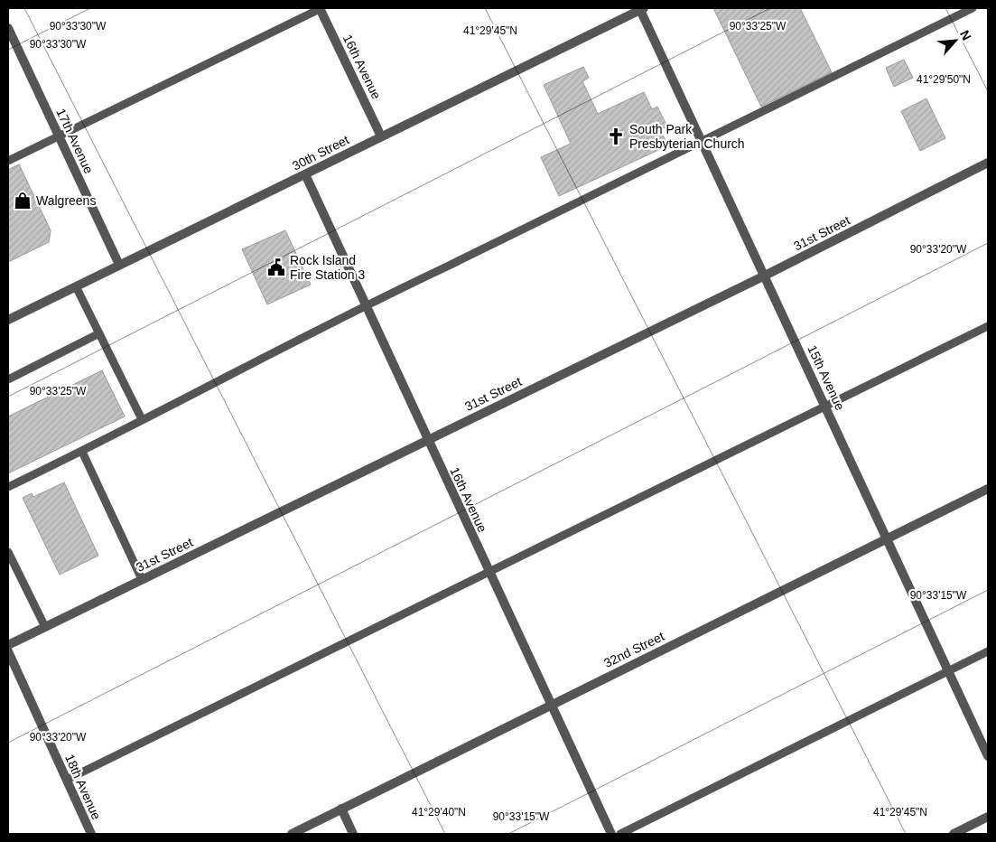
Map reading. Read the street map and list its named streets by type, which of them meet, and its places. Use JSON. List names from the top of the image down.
{
  "streets": {
    "street": [
      "16th Avenue",
      "17th Avenue",
      "30th Street",
      "31st Street",
      "15th Avenue",
      "32nd Street",
      "18th Avenue"
    ]
  },
  "crossings": [
    ["16th Avenue", "30th Street"],
    ["16th Avenue", "31st Street"],
    ["16th Avenue", "32nd Street"],
    ["17th Avenue", "30th Street"],
    ["30th Street", "15th Avenue"],
    ["31st Street", "15th Avenue"],
    ["15th Avenue", "32nd Street"]
  ],
  "places": {
    "church": ["South Park Presbyterian Church"],
    "shop": ["Walgreens"],
    "public building": ["Rock Island Fire Station 3"]
  },
  "north": "top right",
  "coordinates": [
    "90°33'30\"W",
    "90°33'25\"W",
    "41°29'45\"N",
    "41°29'50\"N",
    "90°33'20\"W",
    "90°33'15\"W",
    "41°29'40\"N"
  ]
}
